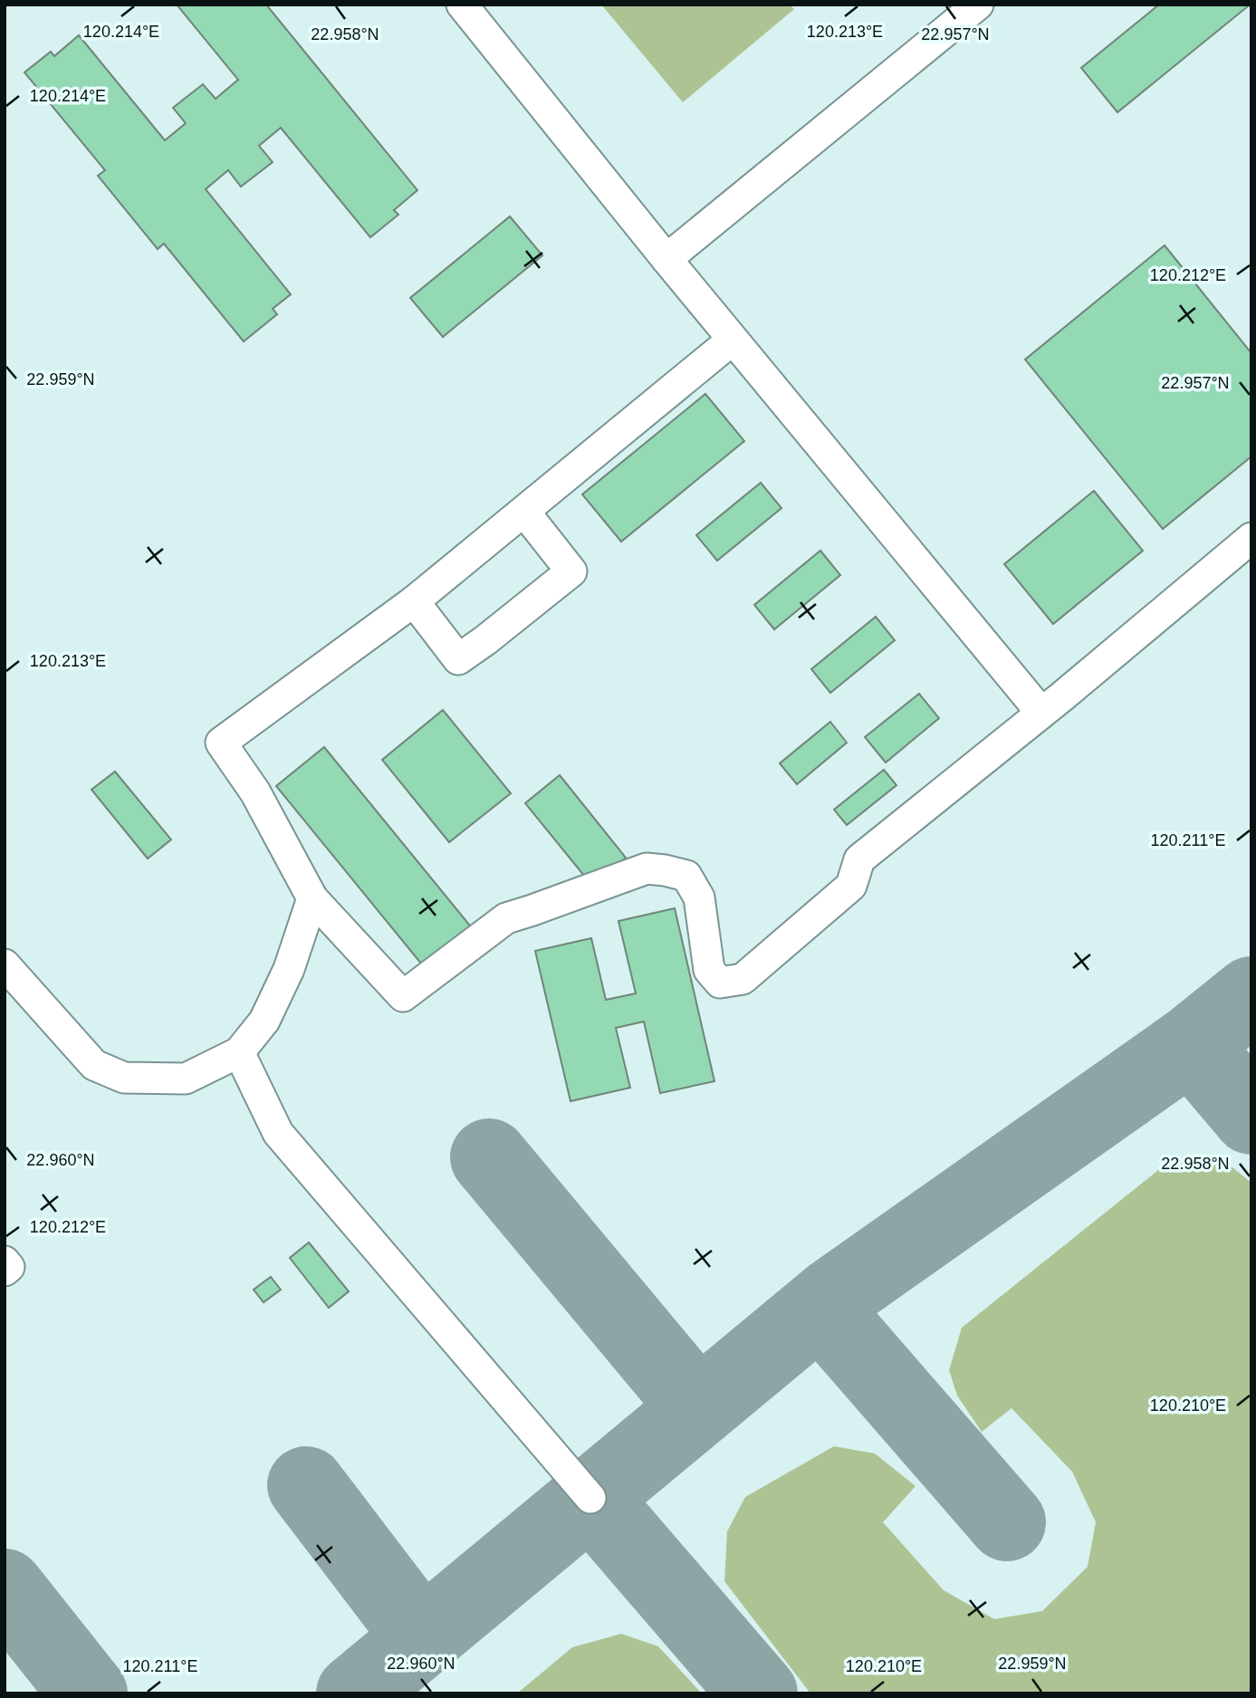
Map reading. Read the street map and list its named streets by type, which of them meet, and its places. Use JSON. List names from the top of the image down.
{
  "coordinates": [
    "120.214°E",
    "120.213°E",
    "22.958°N",
    "22.957°N",
    "120.212°E",
    "22.959°N",
    "120.211°E",
    "22.960°N",
    "120.210°E"
  ]
}
